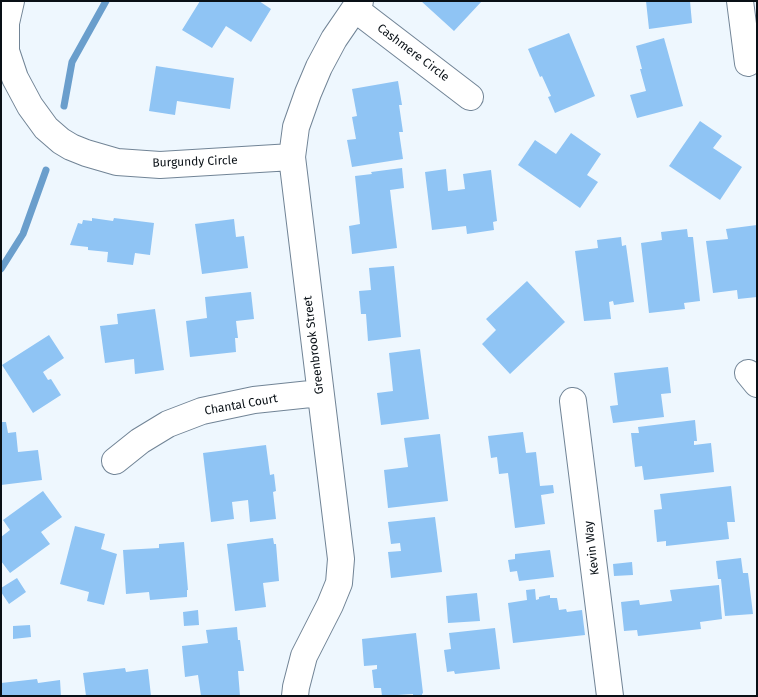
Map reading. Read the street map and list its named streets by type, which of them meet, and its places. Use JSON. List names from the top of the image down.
{
  "streets": {
    "street": [
      "Cashmere Circle",
      "Burgundy Circle",
      "Greenbrook Street",
      "Chantal Court",
      "Kevin Way"
    ]
  },
  "crossings": [
    ["Cashmere Circle", "Greenbrook Street"],
    ["Burgundy Circle", "Greenbrook Street"],
    ["Greenbrook Street", "Chantal Court"]
  ]
}
